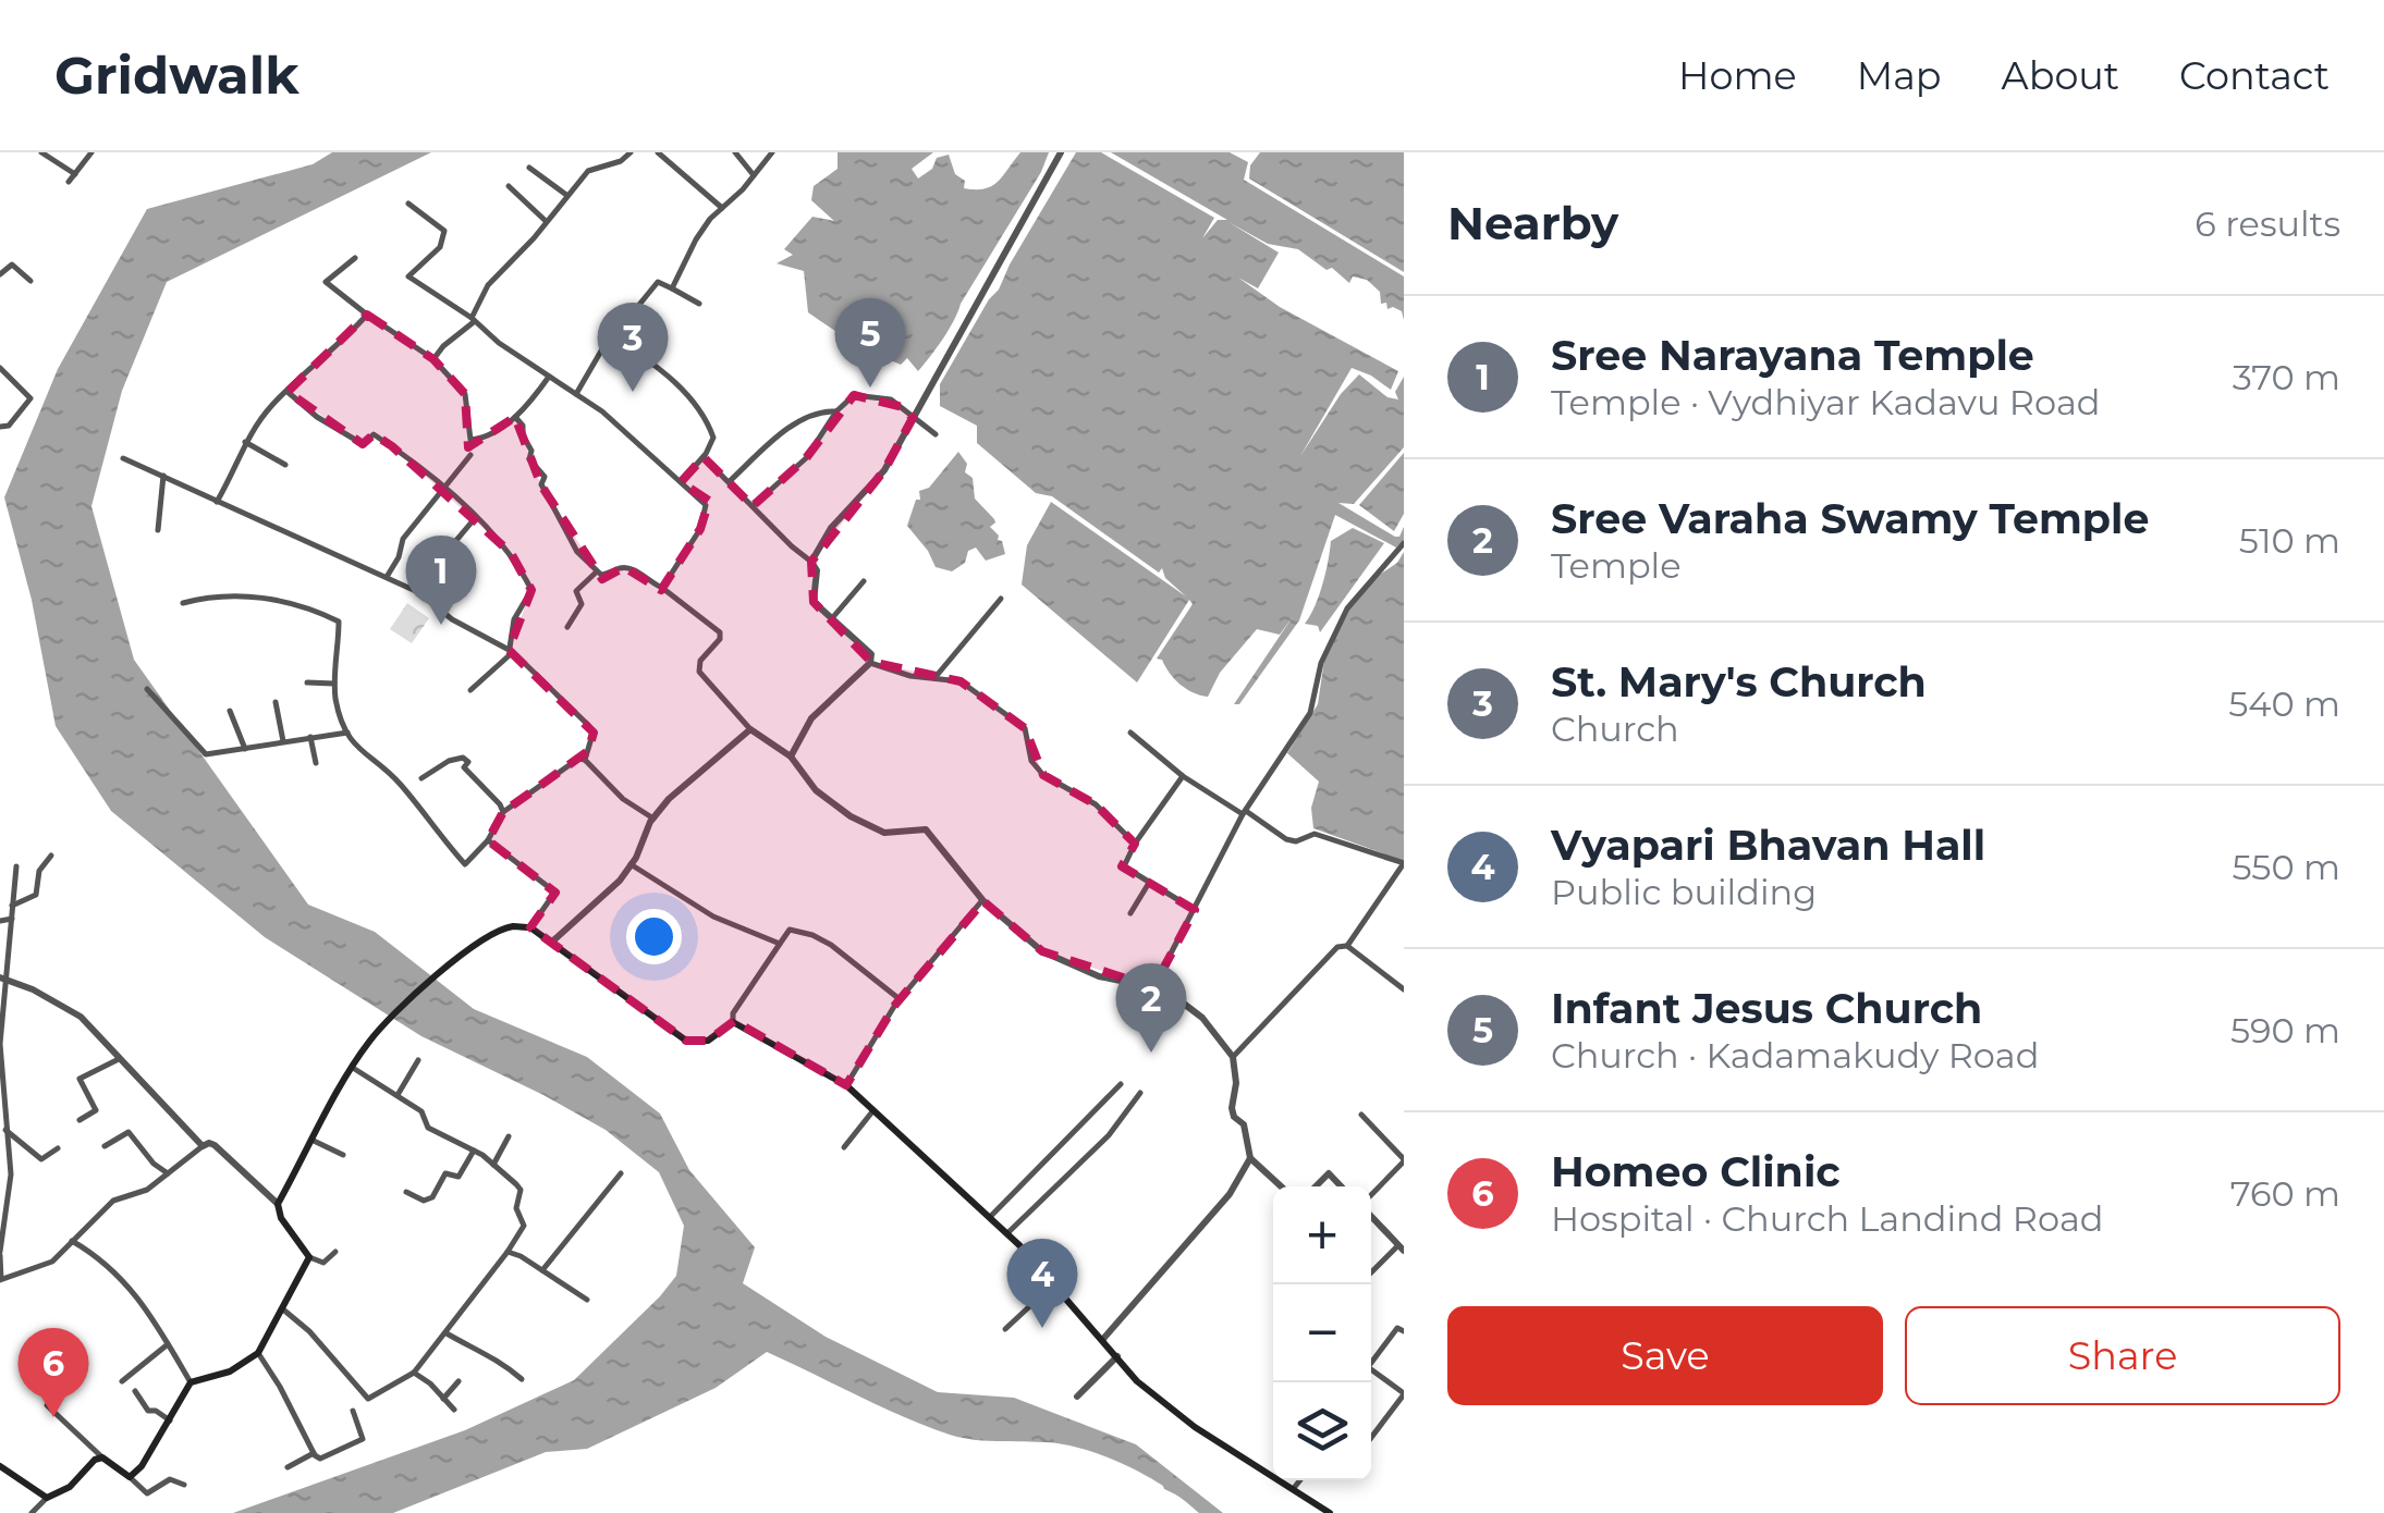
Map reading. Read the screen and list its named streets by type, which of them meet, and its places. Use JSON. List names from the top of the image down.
{
  "page": {
    "header": "Gridwalk",
    "nav": [
      "Home",
      "Map",
      "About",
      "Contact"
    ],
    "heading": ["Nearby", "6 results"],
    "list": [
      {
        "mark": "1",
        "name": "Sree Narayana Temple",
        "note": "Temple · Vydhiyar Kadavu Road",
        "value": "370 m"
      },
      {
        "mark": "2",
        "name": "Sree Varaha Swamy Temple",
        "note": "Temple",
        "value": "510 m"
      },
      {
        "mark": "3",
        "name": "St. Mary's Church",
        "note": "Church",
        "value": "540 m"
      },
      {
        "mark": "4",
        "name": "Vyapari Bhavan Hall",
        "note": "Public building",
        "value": "550 m"
      },
      {
        "mark": "5",
        "name": "Infant Jesus Church",
        "note": "Church · Kadamakudy Road",
        "value": "590 m"
      },
      {
        "mark": "6",
        "name": "Homeo Clinic",
        "note": "Hospital · Church Landind Road",
        "value": "760 m"
      }
    ],
    "pins": [
      "5",
      "3",
      "1",
      "2",
      "4",
      "6"
    ],
    "map_buttons": ["+", "−"],
    "buttons": ["Save", "Share"]
  }
}
